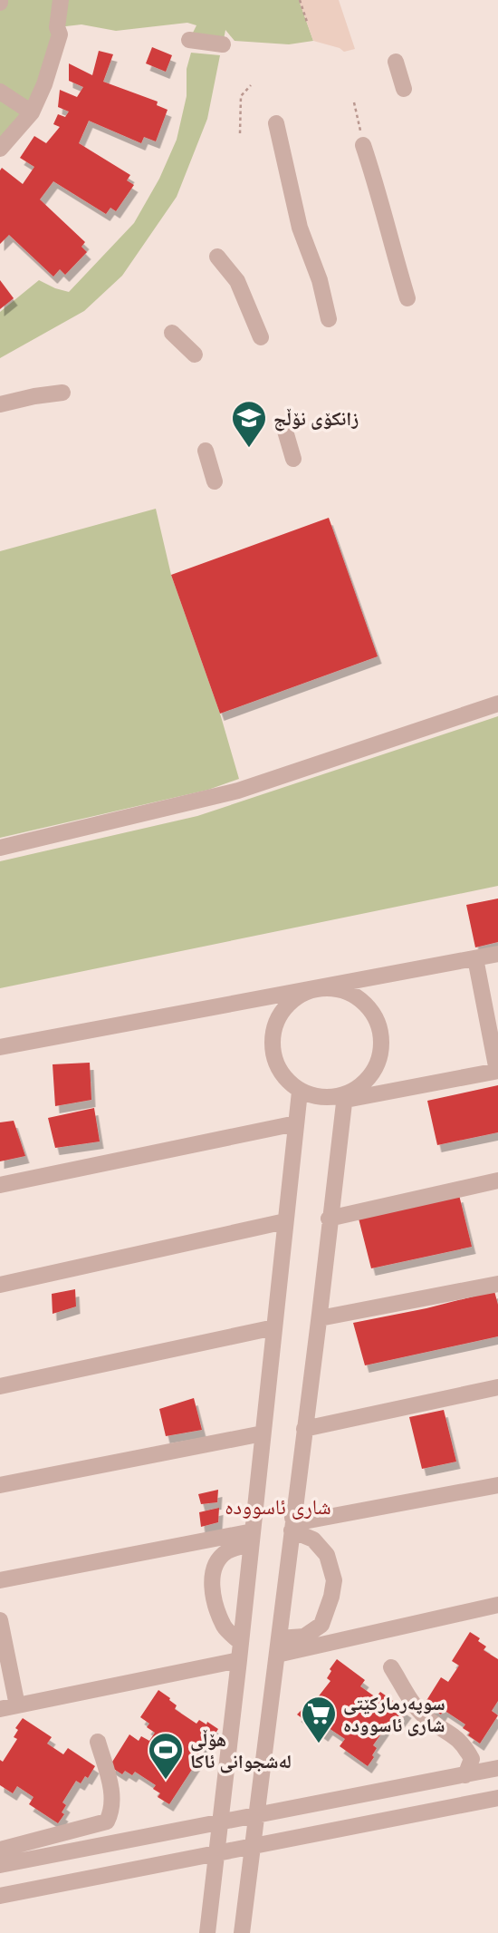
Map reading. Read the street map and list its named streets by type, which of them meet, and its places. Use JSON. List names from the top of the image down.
{
  "districts": ["شاری ئاسوودە"],
  "places": {
    "school or university": ["زانکۆی نۆڵج"],
    "supermarket": ["سوپەرمارکێتی شاری ئاسوودە"],
    "sports": ["هۆڵی لەشجوانی ئاکا"]
  }
}
